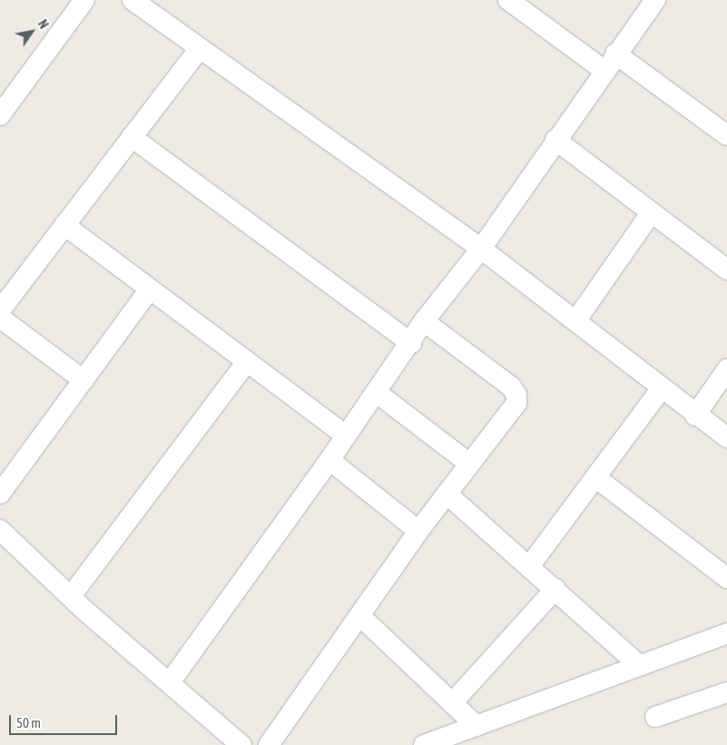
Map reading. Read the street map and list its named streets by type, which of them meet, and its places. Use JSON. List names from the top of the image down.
{
  "scale_bar": "50 m",
  "north": "top right"
}
